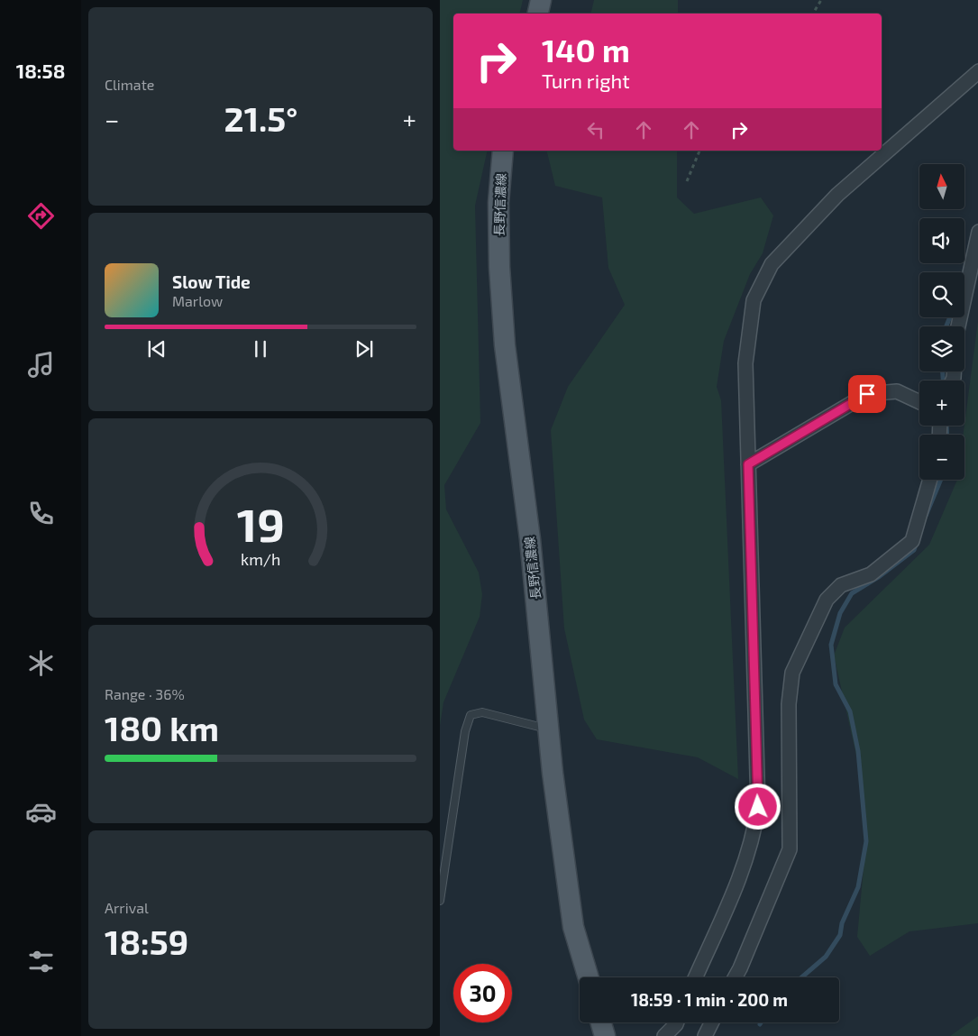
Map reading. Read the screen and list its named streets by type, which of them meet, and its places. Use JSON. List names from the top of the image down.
{
  "streets": {
    "main road": ["長野信濃線"]
  },
  "north": "top",
  "page": {
    "tabs": "18:58",
    "tile": [
      "Climate",
      ["Range · 36%", "180 km"],
      ["Arrival", "18:59"]
    ],
    "turn": ["140 m", "Turn right"],
    "heat": ["−", "21.5°", "+"],
    "map_buttons": ["+", "−"],
    "song": ["Slow Tide", "Marlow"],
    "limit": "30",
    "trip": "18:59 · 1 min · 200 m",
    "gauge": ["19", "km/h"]
  }
}
